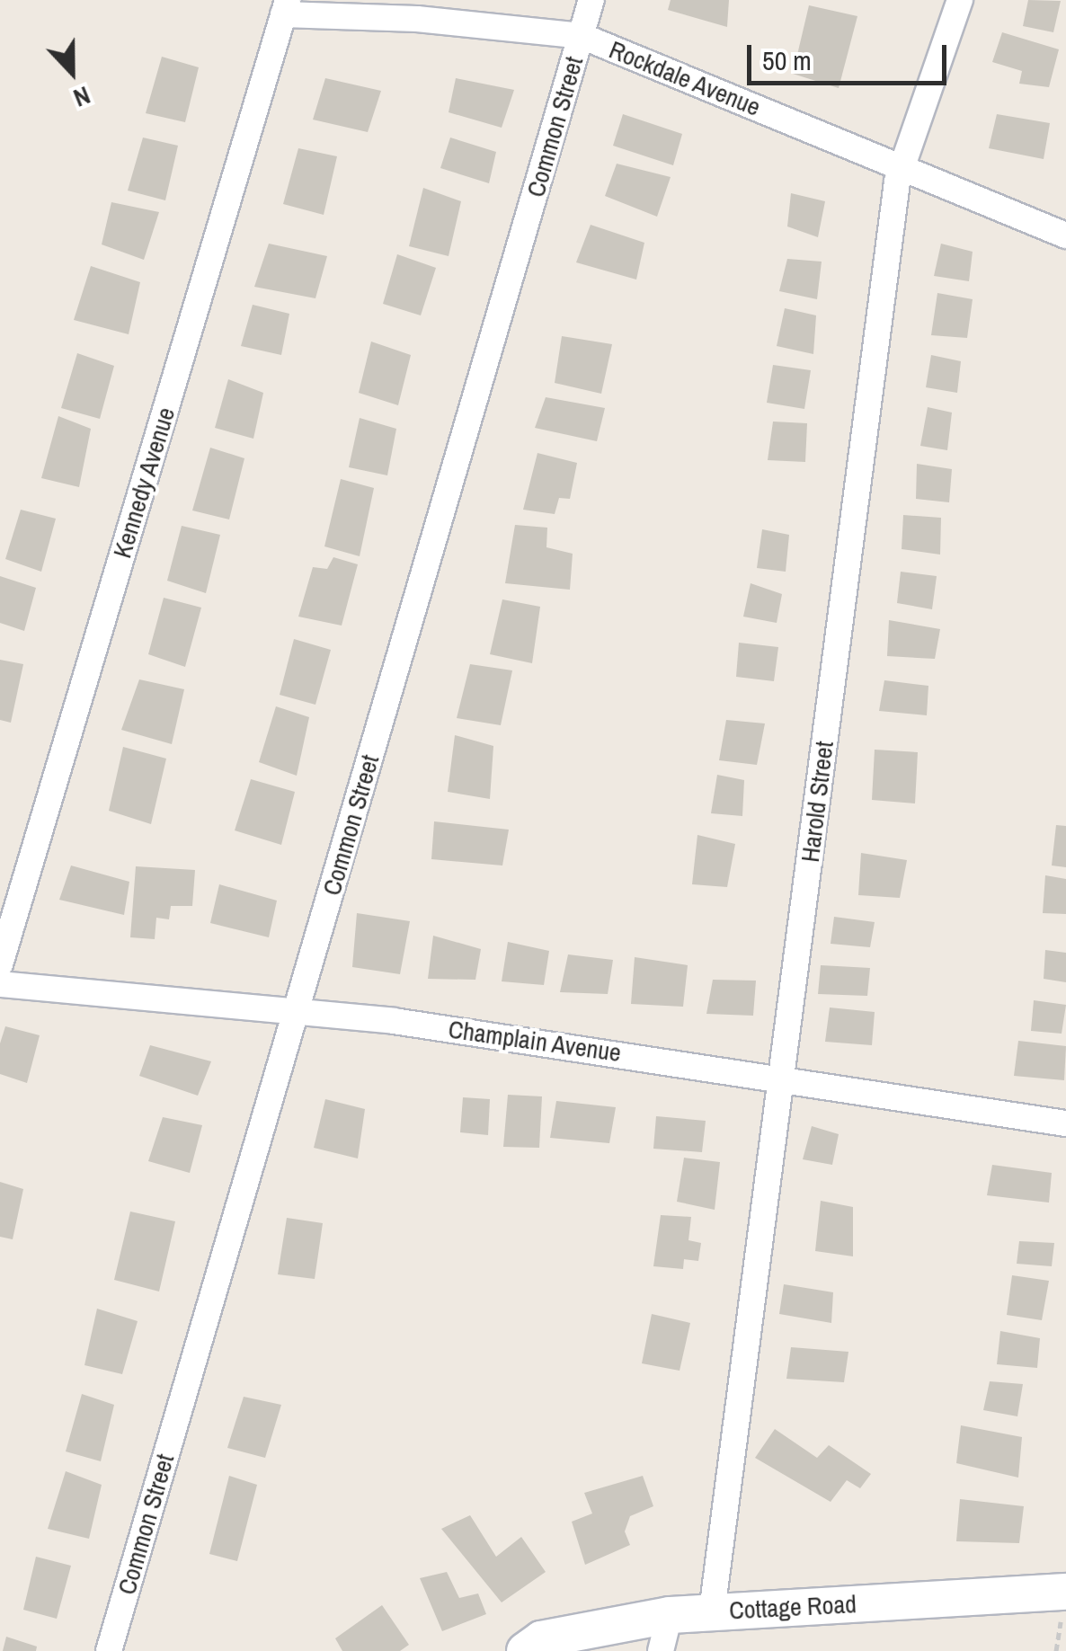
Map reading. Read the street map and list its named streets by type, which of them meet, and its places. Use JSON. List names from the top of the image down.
{
  "streets": {
    "main road": ["Cottage Road"],
    "street": [
      "Rockdale Avenue",
      "Common Street",
      "Kennedy Avenue",
      "Harold Street",
      "Champlain Avenue"
    ]
  },
  "crossings": [
    ["Rockdale Avenue", "Common Street"],
    ["Rockdale Avenue", "Kennedy Avenue"],
    ["Rockdale Avenue", "Harold Street"],
    ["Common Street", "Champlain Avenue"],
    ["Harold Street", "Champlain Avenue"],
    ["Harold Street", "Cottage Road"]
  ],
  "scale_bar": "50 m",
  "north": "bottom"
}
